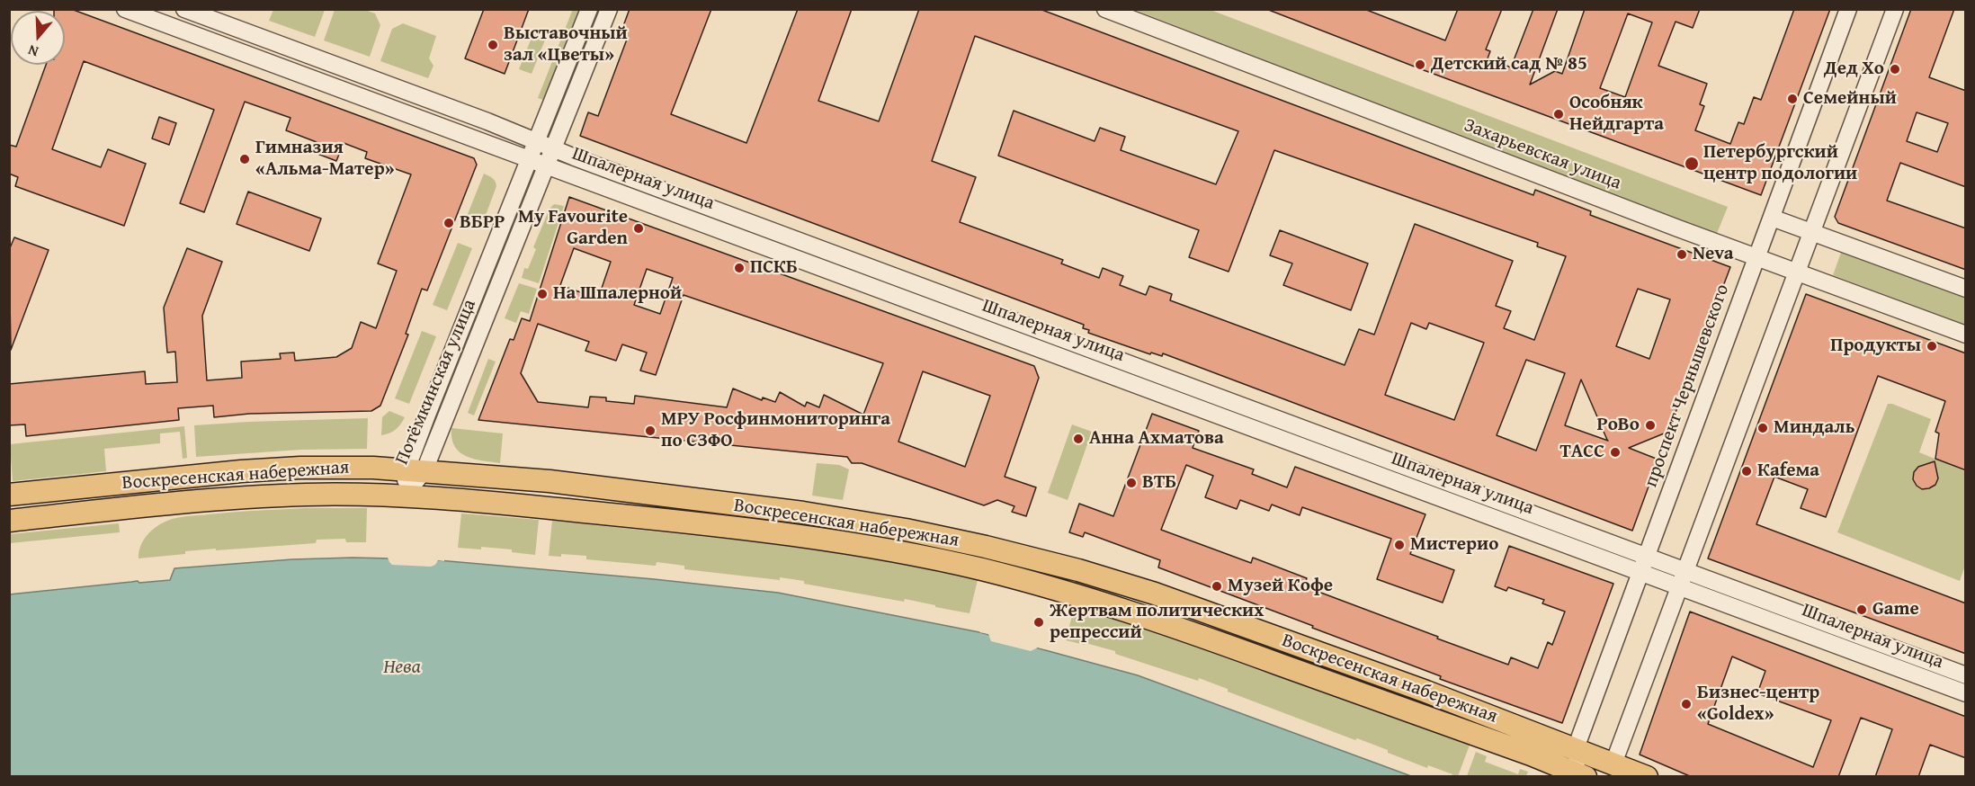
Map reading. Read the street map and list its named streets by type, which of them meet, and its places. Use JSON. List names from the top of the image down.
{
  "streets": {
    "main road": ["Воскресенская набережная"],
    "street": [
      "Захарьевская улица",
      "Шпалерная улица",
      "Потёмкинская улица",
      "проспект Чернышевского"
    ]
  },
  "crossings": [
    ["Захарьевская улица", "проспект Чернышевского"],
    ["Шпалерная улица", "Потёмкинская улица"],
    ["Шпалерная улица", "проспект Чернышевского"],
    ["Потёмкинская улица", "Воскресенская набережная"],
    ["проспект Чернышевского", "Воскресенская набережная"]
  ],
  "water": ["Нева"],
  "places": [
    "Выставочный зал «Цветы»",
    "Детский сад № 85",
    "Дед Хо",
    "Семейный",
    "Особняк Нейдгарта",
    "Гимназия «Альма-Матер»",
    "Петербургский центр подологии",
    "ВБРР",
    "My Favourite Garden",
    "Neva",
    "ПСКБ",
    "На Шпалерной",
    "Продукты",
    "PoBo",
    "Миндаль",
    "МРУ Росфинмониторинга по СЗФО",
    "Анна Ахматова",
    "ТАСС",
    "Каfема",
    "ВТБ",
    "Мистерио",
    "Музей Кофе",
    "Game",
    "Жертвам политических репрессий",
    "Бизнес-центр «Goldex»"
  ],
  "north": "bottom"
}
